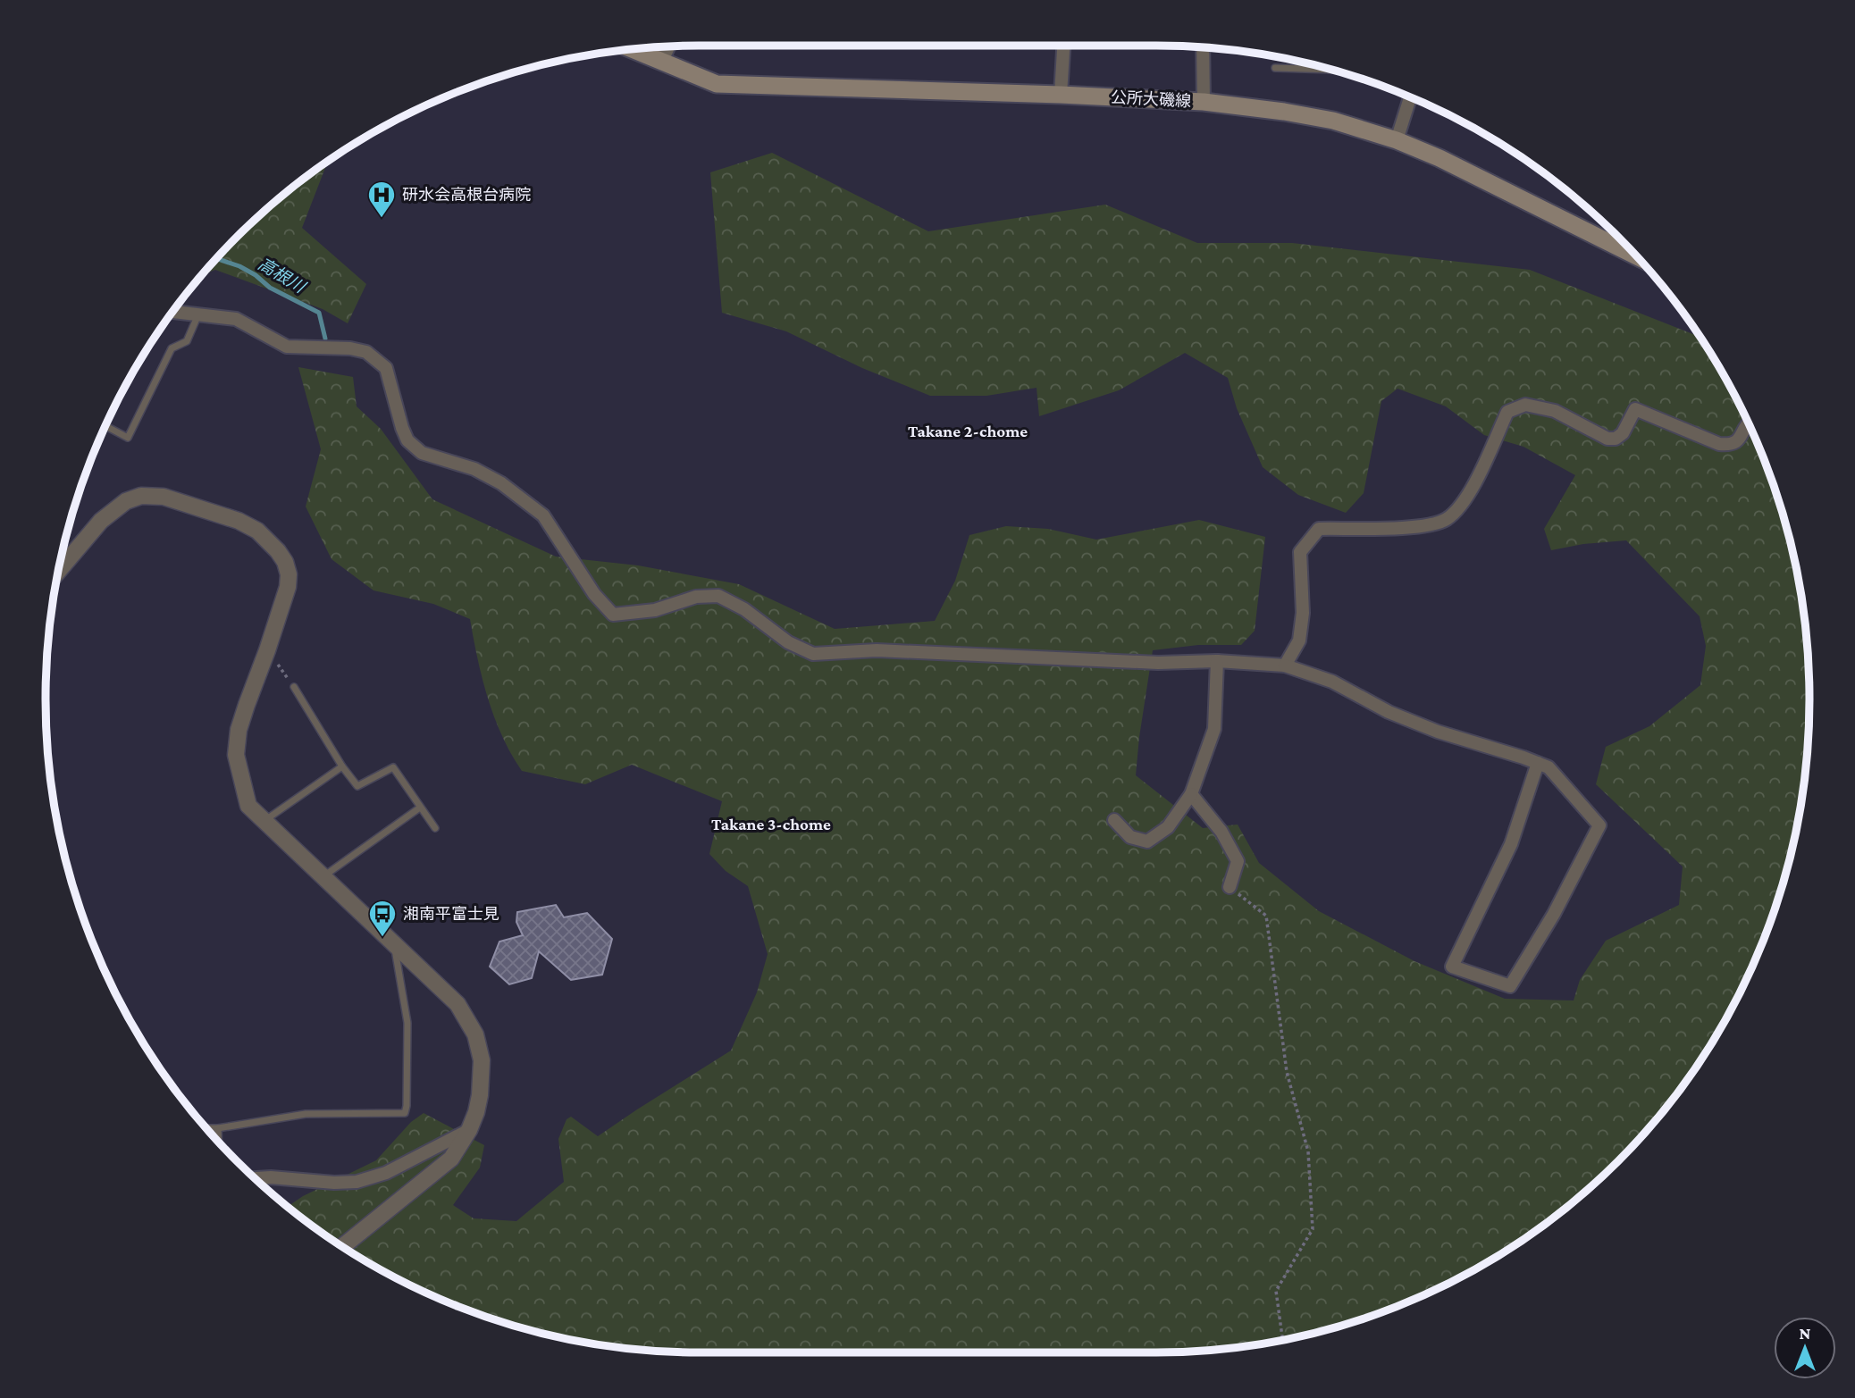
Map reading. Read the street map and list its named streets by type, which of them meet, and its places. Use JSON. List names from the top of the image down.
{
  "streets": {
    "main road": ["公所大磯線"]
  },
  "districts": ["Takane 2-chome", "Takane 3-chome"],
  "water": ["高根川"],
  "places": {
    "hospital": ["研水会高根台病院"],
    "bus stop": ["湘南平富士見"]
  },
  "north": "top"
}
